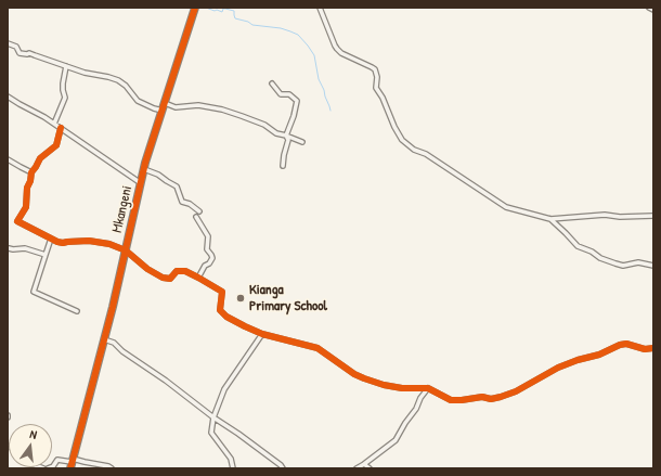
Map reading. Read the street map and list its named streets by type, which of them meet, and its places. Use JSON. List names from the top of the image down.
{
  "streets": {
    "street": ["Mkangeni"]
  },
  "places": ["Kianga Primary School"],
  "north": "top"
}
